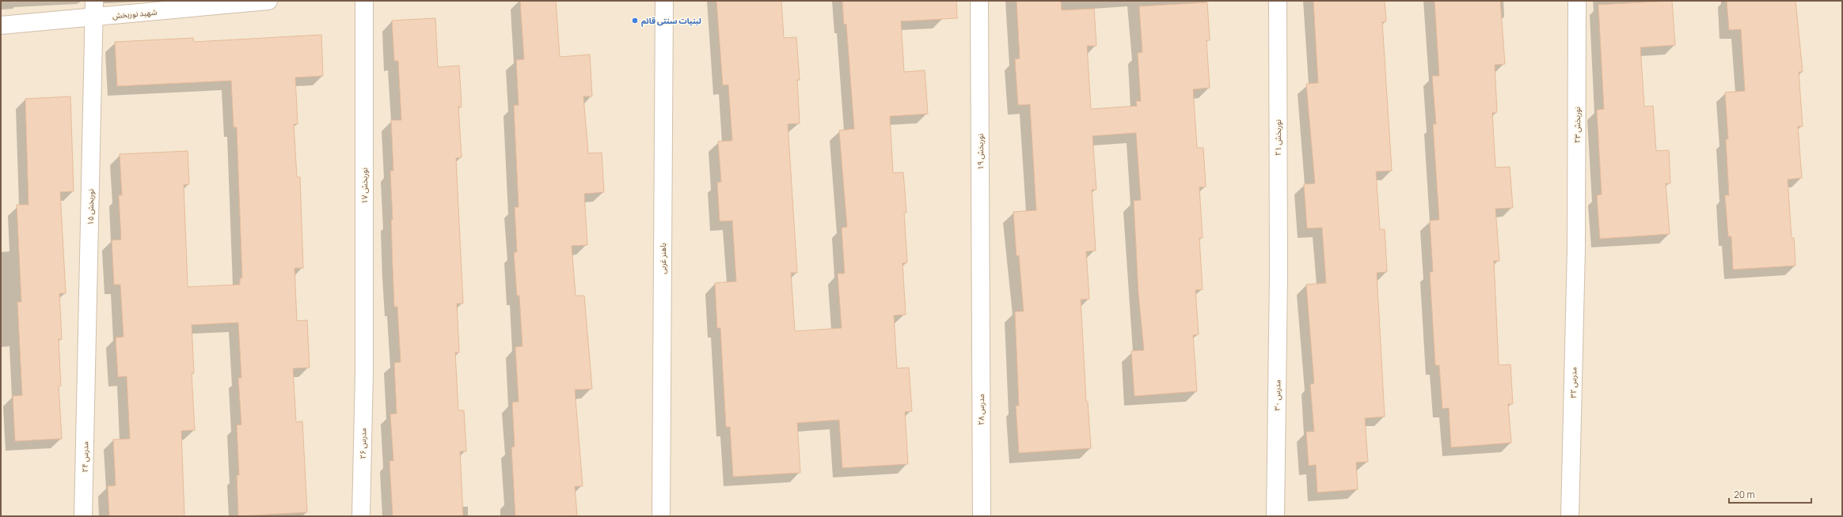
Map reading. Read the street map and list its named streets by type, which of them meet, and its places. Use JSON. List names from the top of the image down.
{
  "streets": {
    "street": [
      "شهید نوربخش",
      "نوربخش ۲۳",
      "نوربخش ۲۱",
      "نوربخش ۱۹",
      "نوربخش ۱۷",
      "نوربخش ۱۵",
      "باهنر غربی",
      "مدرس ۳۲",
      "مدرس ۳۰",
      "مدرس ۲۸",
      "مدرس ۲۶",
      "مدرس ۲۴"
    ]
  },
  "crossings": [
    ["شهید نوربخش", "نوربخش ۱۵"],
    ["نوربخش ۲۳", "مدرس ۳۲"],
    ["نوربخش ۲۱", "مدرس ۳۰"],
    ["نوربخش ۱۹", "مدرس ۲۸"],
    ["نوربخش ۱۷", "مدرس ۲۶"],
    ["نوربخش ۱۵", "مدرس ۲۴"]
  ],
  "places": ["لبنیات سنتی قائم"],
  "scale_bar": "20 m"
}
